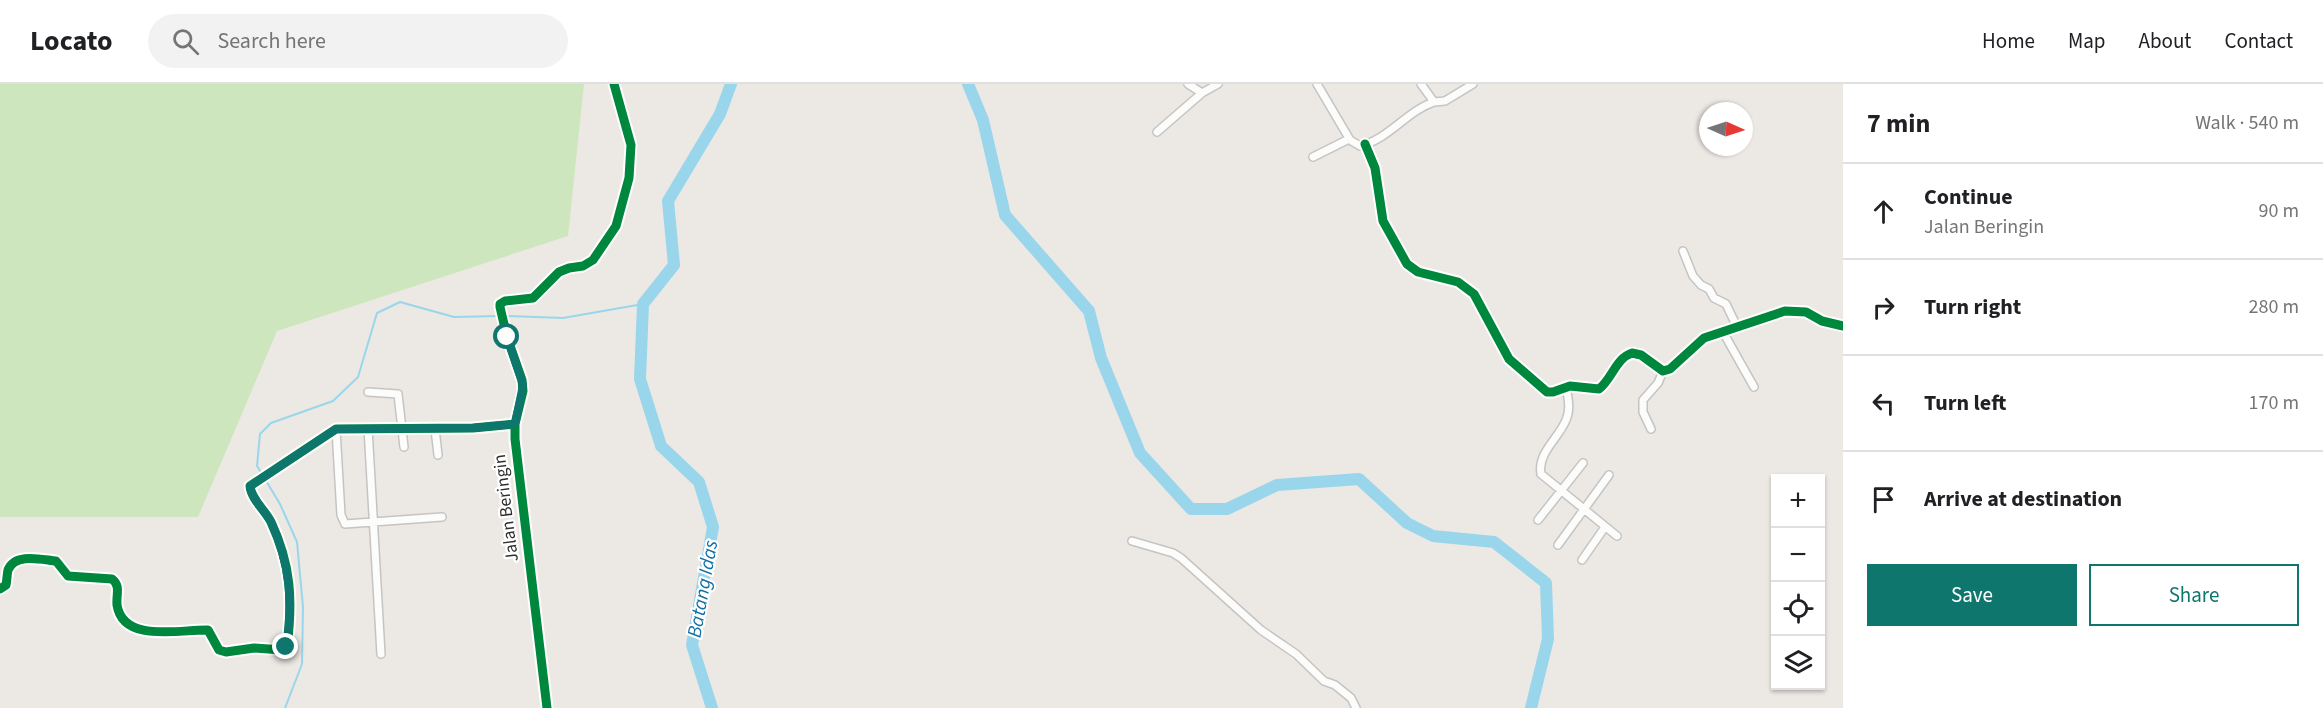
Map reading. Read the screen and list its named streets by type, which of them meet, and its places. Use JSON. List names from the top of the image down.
{
  "streets": {
    "street": ["Jalan Beringin"]
  },
  "water": ["Batang Idas"],
  "north": "right",
  "page": {
    "header": "Locato",
    "search": "Search here",
    "nav": [
      "Home",
      "Map",
      "About",
      "Contact"
    ],
    "heading": ["7 min", "Walk · 540 m"],
    "list": [
      ["Continue", "Jalan Beringin", "90 m"],
      ["Turn right", "280 m"],
      ["Turn left", "170 m"],
      "Arrive at destination"
    ],
    "map_buttons": ["+", "−"],
    "buttons": ["Save", "Share"]
  }
}
